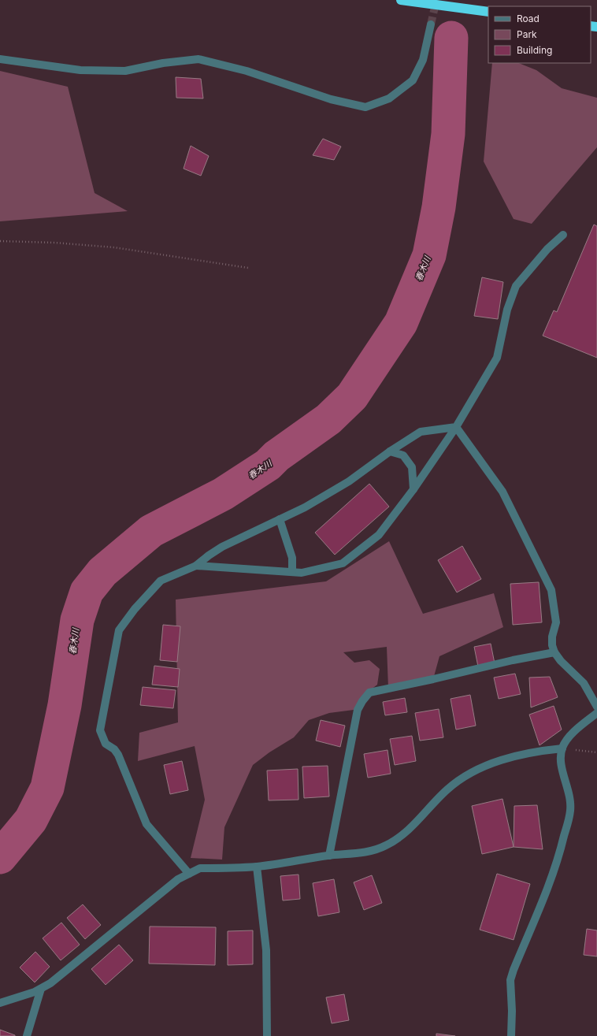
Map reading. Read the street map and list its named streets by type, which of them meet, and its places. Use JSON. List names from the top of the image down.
{
  "water": ["春木川"],
  "legend": ["Road", "Park", "Building"]
}
